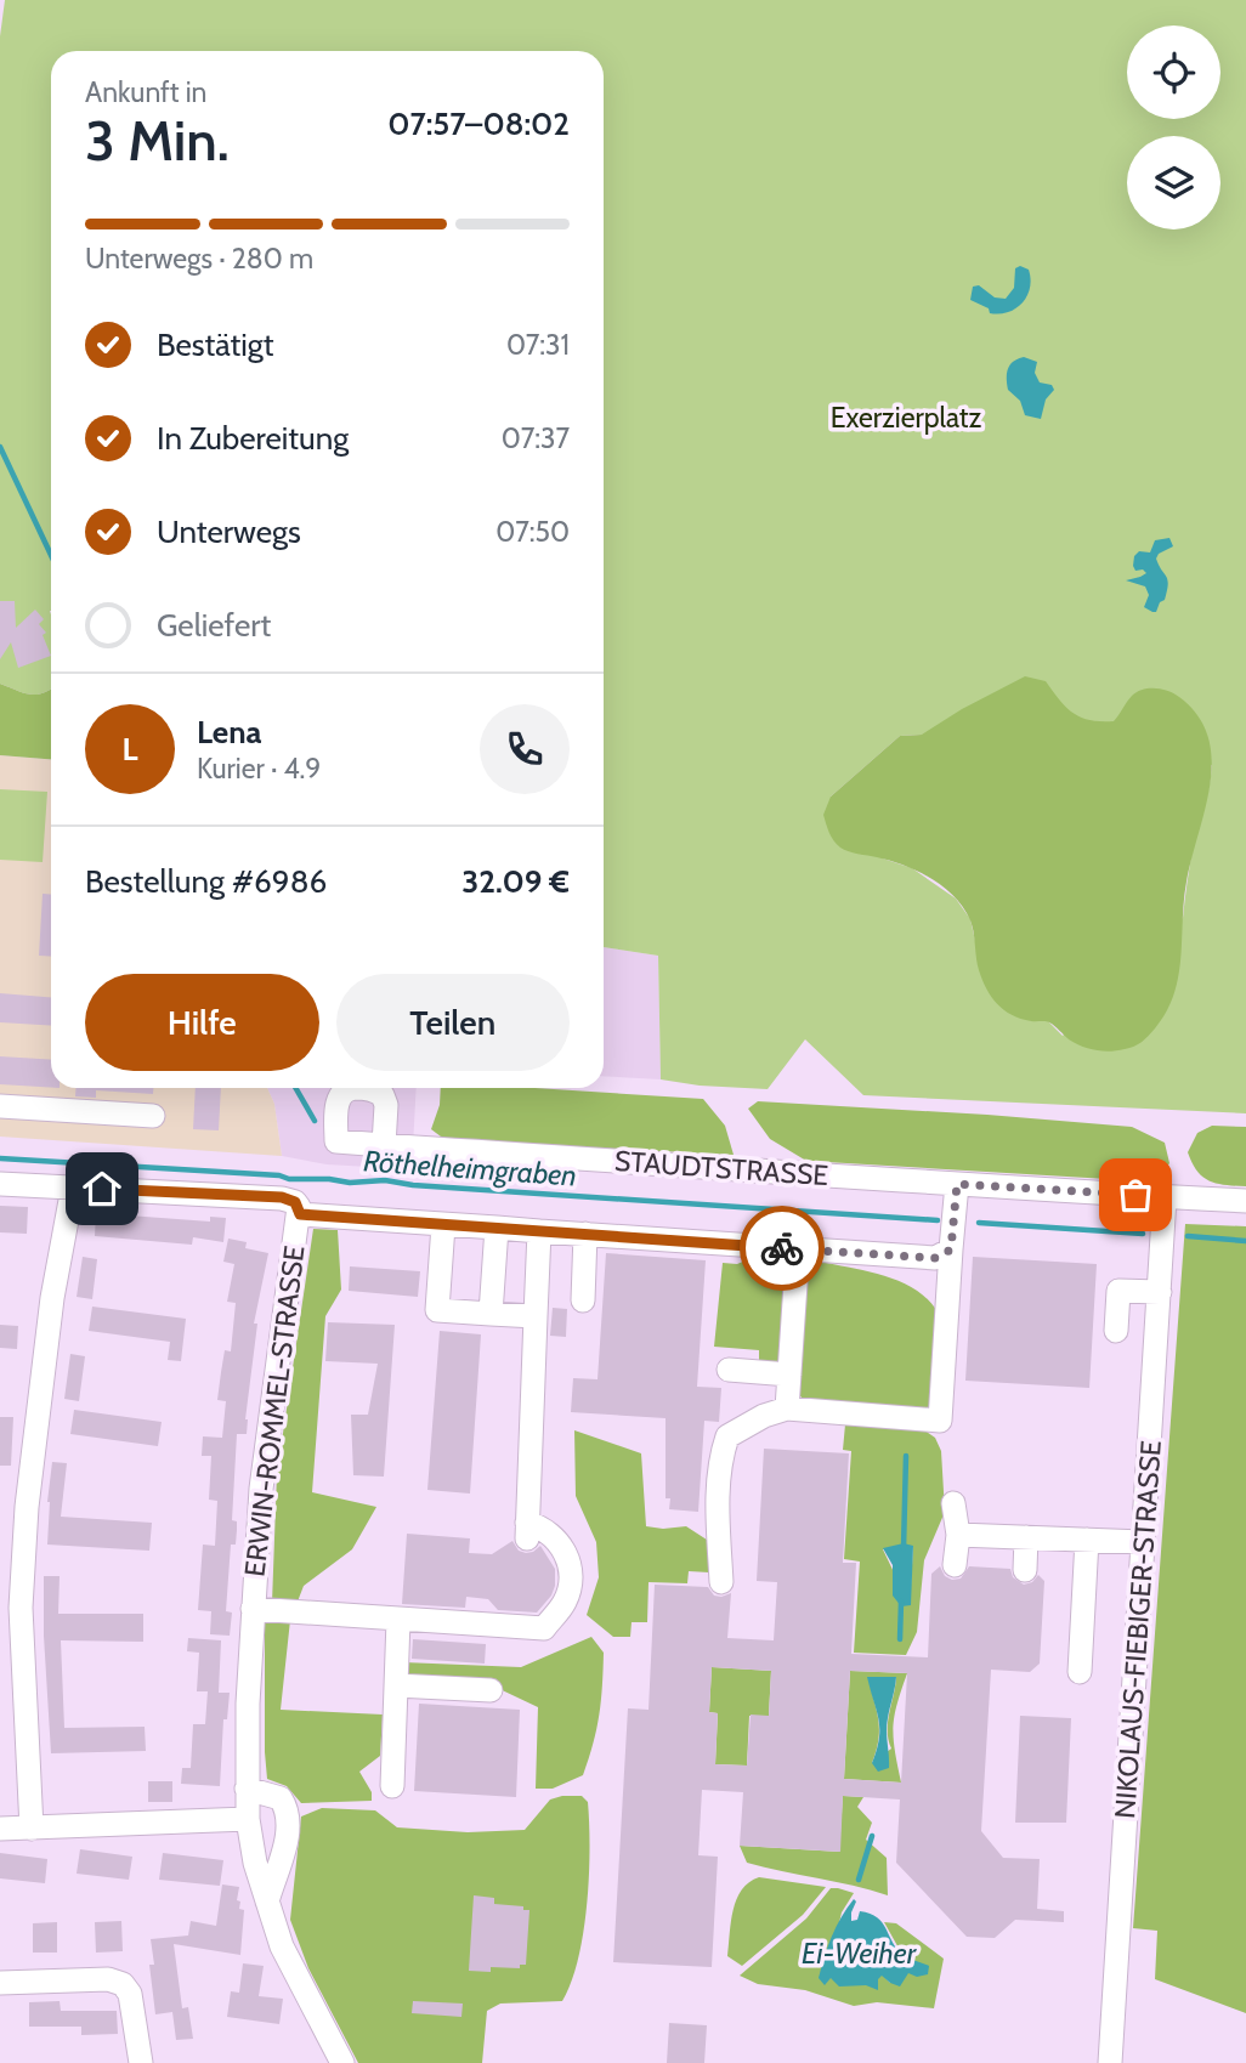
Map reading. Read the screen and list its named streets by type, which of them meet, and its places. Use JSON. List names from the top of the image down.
{
  "streets": {
    "street": ["STAUDTSTRASSE", "ERWIN-ROMMEL-STRASSE", "NIKOLAUS-FIEBIGER-STRASSE"]
  },
  "crossings": [
    ["STAUDTSTRASSE", "NIKOLAUS-FIEBIGER-STRASSE"]
  ],
  "water": ["Röthelheimgraben", "Ei-Weiher"],
  "parks": ["Exerzierplatz"],
  "page": {
    "heading": ["3 Min.", "Ankunft in", "07:57–08:02"],
    "panel": [
      "Lena",
      "Kurier · 4.9",
      "Bestellung #6986",
      "32.09 €"
    ],
    "bar": "Unterwegs · 280 m",
    "list": [
      ["Bestätigt", "07:31"],
      ["In Zubereitung", "07:37"],
      ["Unterwegs", "07:50"],
      "Geliefert"
    ],
    "round": "L",
    "buttons": ["Hilfe", "Teilen"]
  }
}
